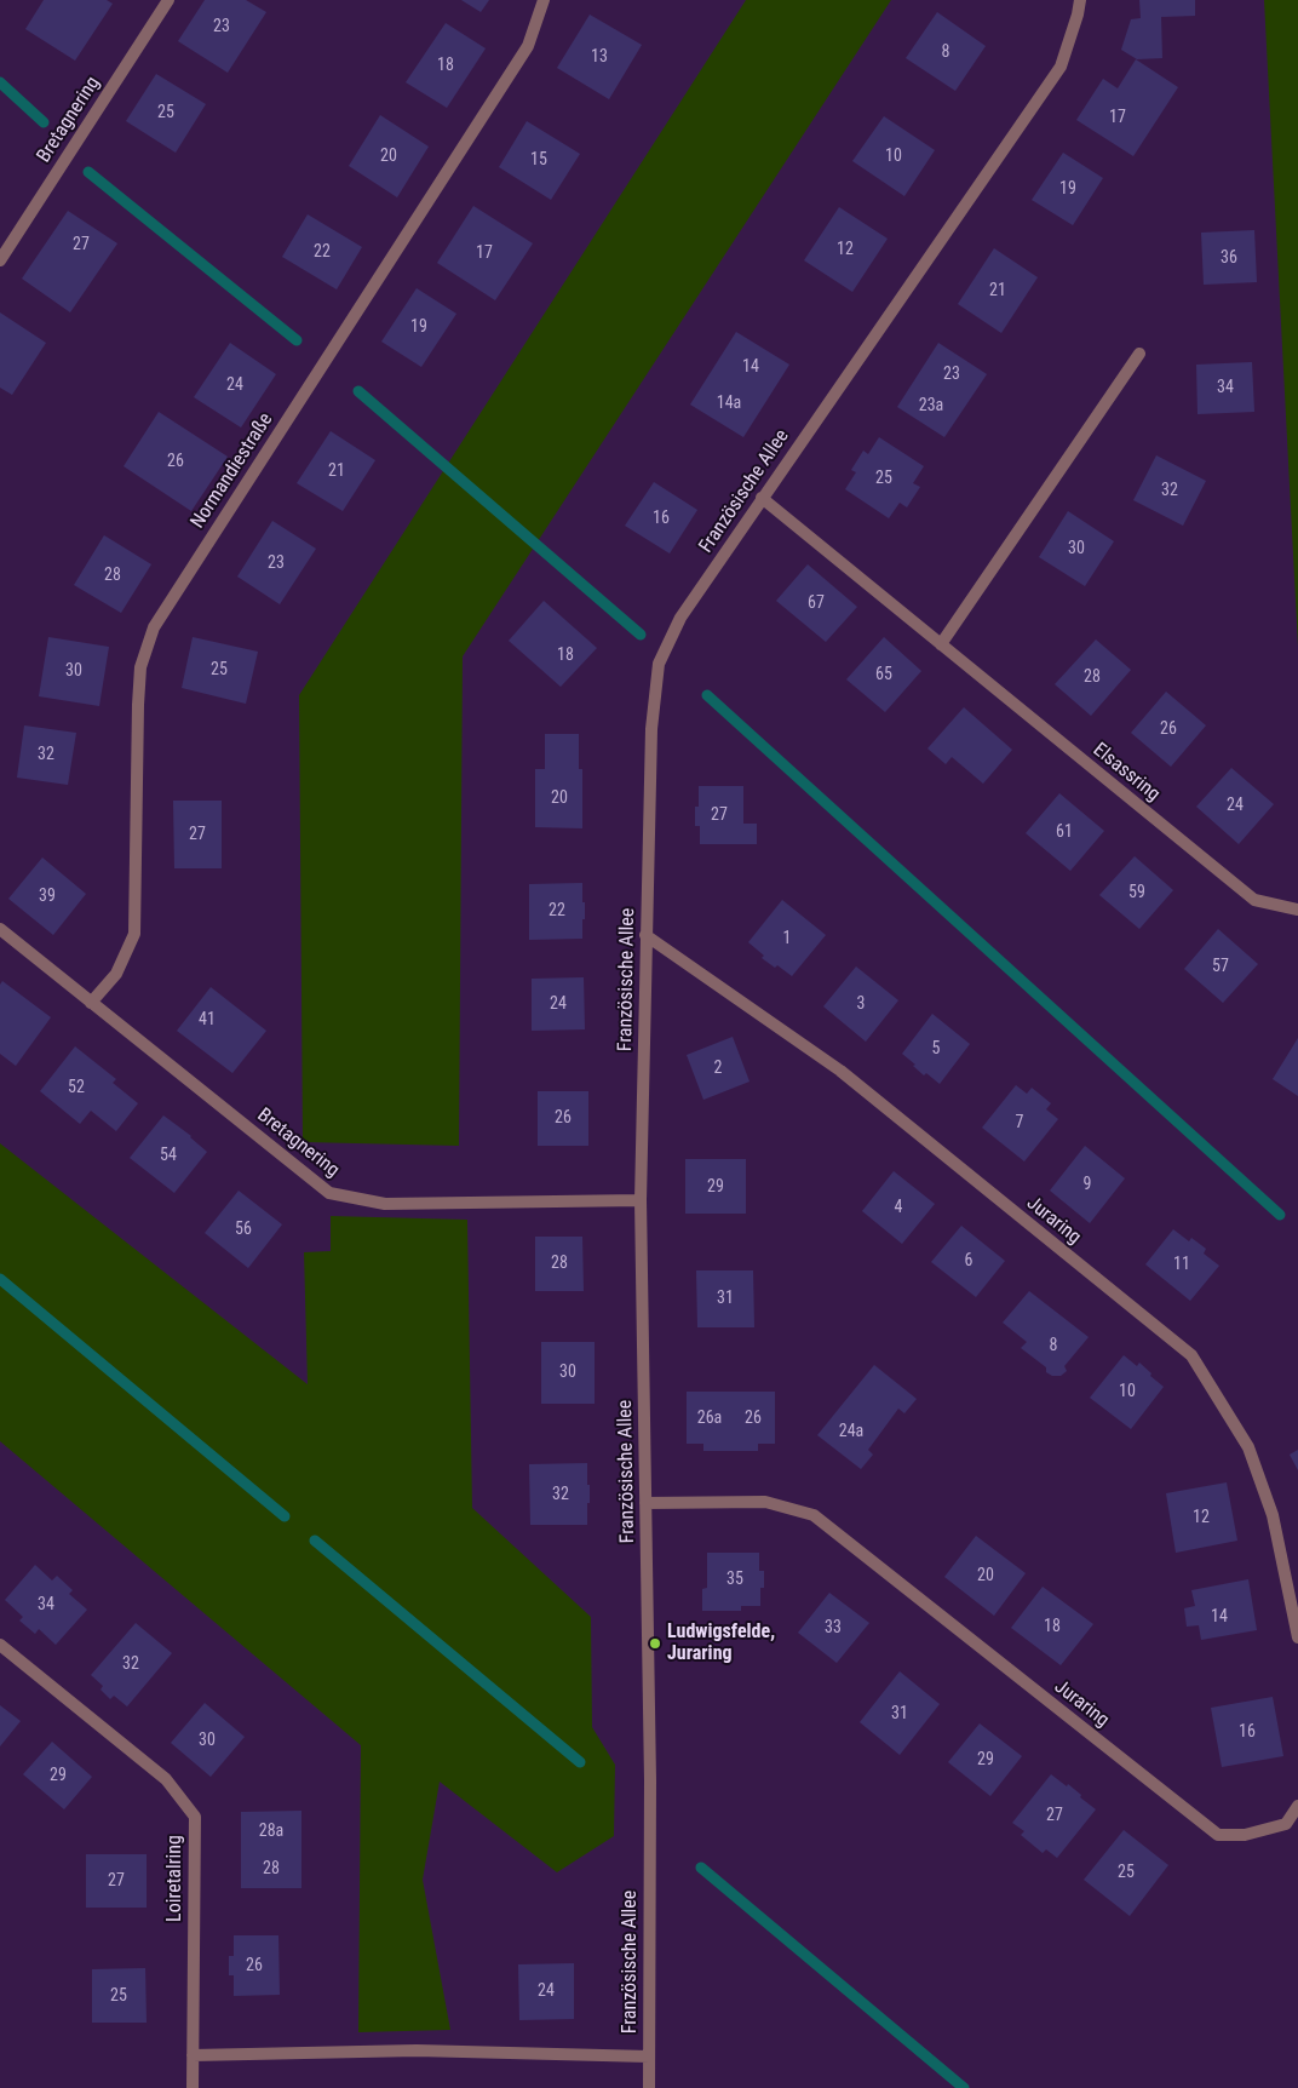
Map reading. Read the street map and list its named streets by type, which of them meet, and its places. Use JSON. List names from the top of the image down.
{
  "streets": {
    "street": [
      "Bretagnering",
      "Normandiestraße",
      "Französische Allee",
      "Elsassring",
      "Juraring",
      "Loiretalring"
    ]
  },
  "crossings": [
    ["Bretagnering", "Normandiestraße"],
    ["Bretagnering", "Französische Allee"],
    ["Französische Allee", "Elsassring"],
    ["Französische Allee", "Juraring"]
  ],
  "places": ["Ludwigsfelde, Juraring"],
  "house_numbers": [
    "23",
    "8",
    "13",
    "18",
    "25",
    "17",
    "20",
    "10",
    "15",
    "19",
    "27",
    "12",
    "22",
    "17",
    "36",
    "21",
    "19",
    "14",
    "23",
    "24",
    "34",
    "14a",
    "23a",
    "26",
    "21",
    "25",
    "32",
    "16",
    "30",
    "23",
    "28",
    "67",
    "18",
    "25",
    "30",
    "65",
    "28",
    "26",
    "32",
    "20",
    "24",
    "27",
    "61",
    "27",
    "59",
    "39",
    "22",
    "1",
    "57",
    "24",
    "3",
    "41",
    "5",
    "2",
    "52",
    "26",
    "7",
    "54",
    "9",
    "29",
    "4",
    "56",
    "6",
    "28",
    "11",
    "31",
    "8",
    "30",
    "10",
    "26a",
    "26",
    "24a",
    "32",
    "12",
    "20",
    "35",
    "34",
    "14",
    "18",
    "33",
    "32",
    "31",
    "16",
    "30",
    "29",
    "29",
    "27",
    "28a",
    "28",
    "25",
    "27",
    "26",
    "24",
    "25"
  ]
}
